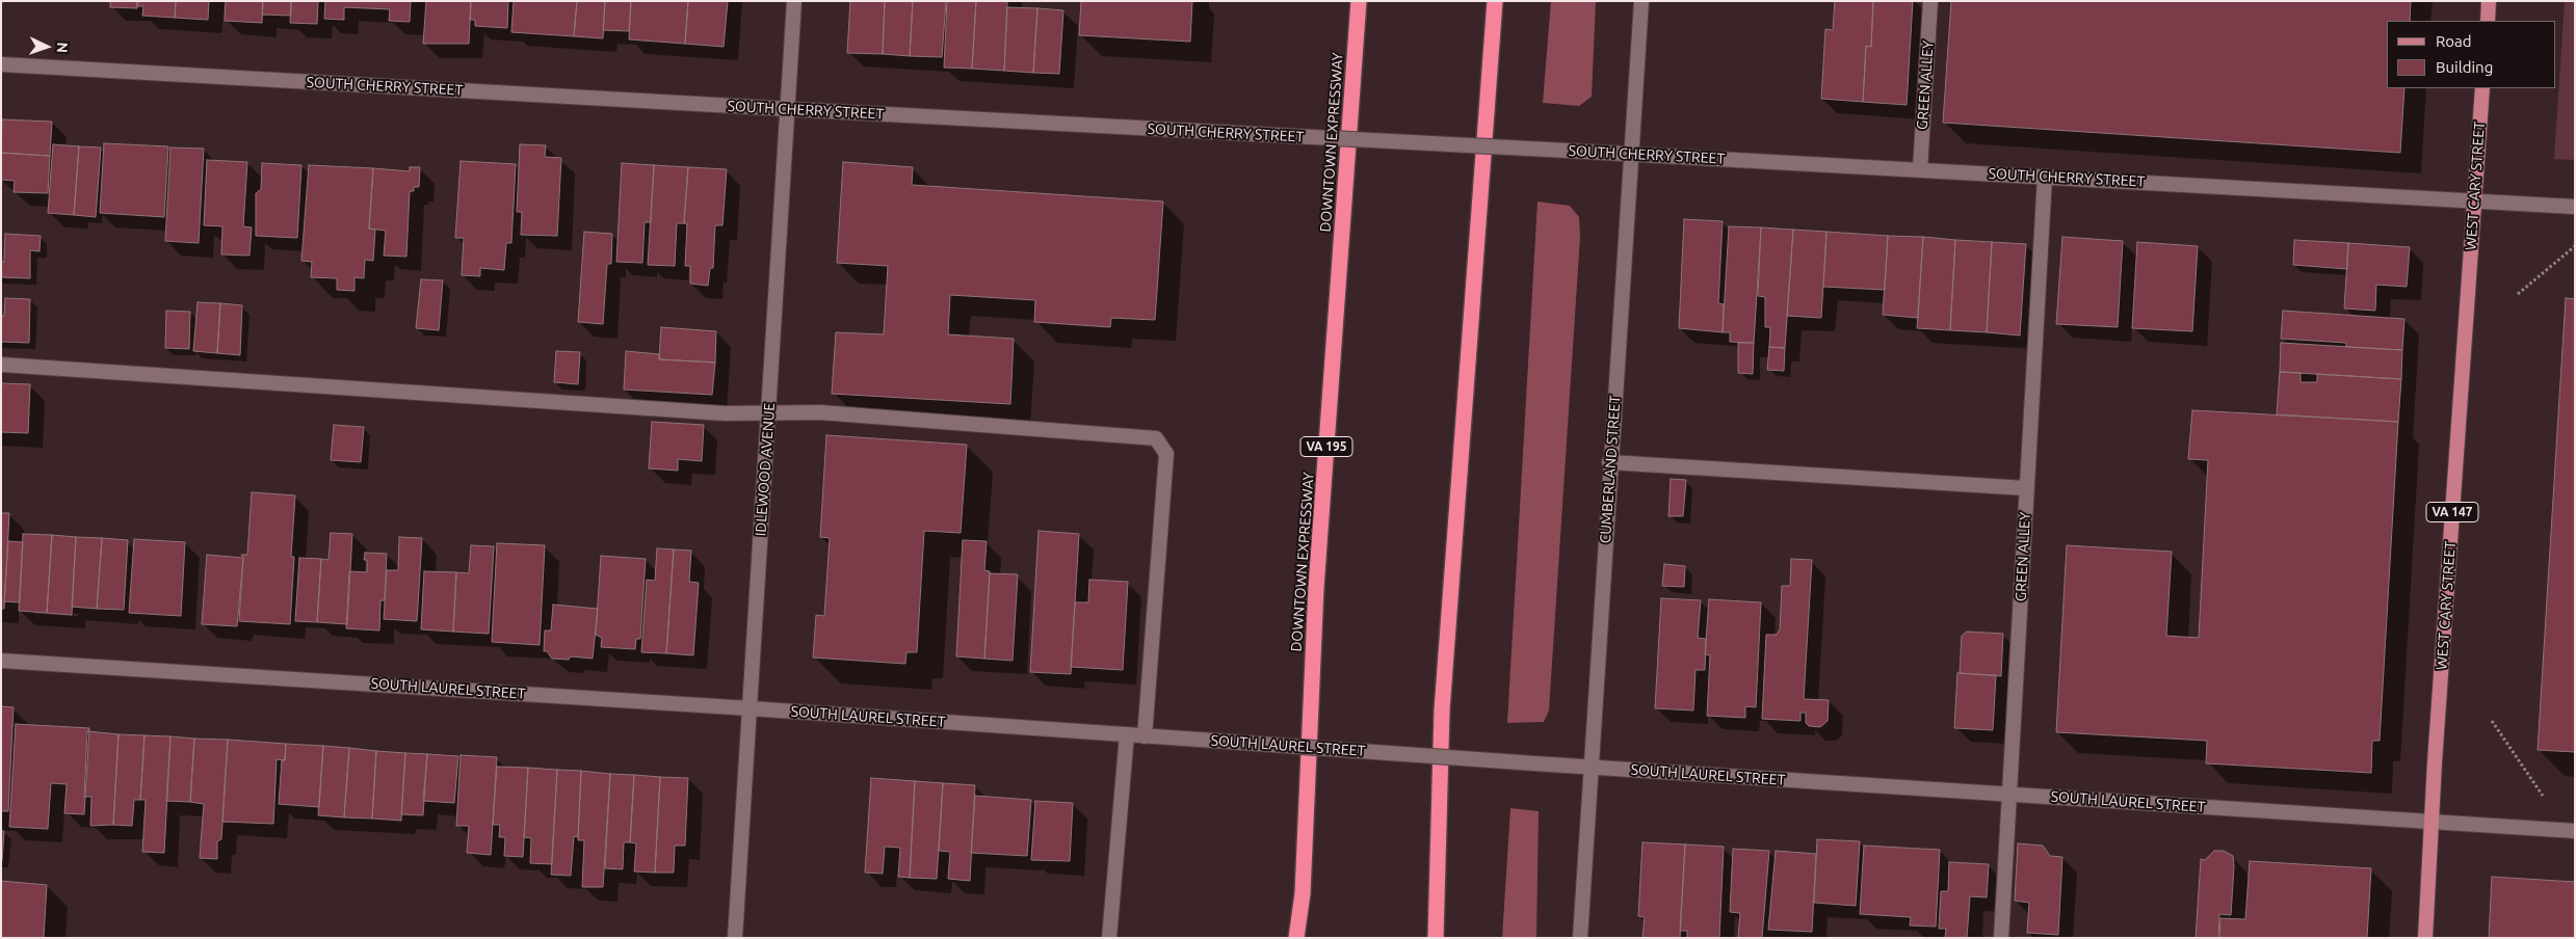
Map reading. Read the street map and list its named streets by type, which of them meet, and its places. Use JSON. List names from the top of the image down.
{
  "streets": {
    "highway": ["DOWNTOWN EXPRESSWAY", "VA 195"],
    "main road": ["WEST CARY STREET", "VA 147"],
    "street": [
      "GREEN ALLEY",
      "SOUTH CHERRY STREET",
      "IDLEWOOD AVENUE",
      "CUMBERLAND STREET",
      "SOUTH LAUREL STREET"
    ]
  },
  "crossings": [
    ["GREEN ALLEY", "SOUTH CHERRY STREET"],
    ["GREEN ALLEY", "SOUTH LAUREL STREET"],
    ["SOUTH CHERRY STREET", "WEST CARY STREET"],
    ["SOUTH CHERRY STREET", "IDLEWOOD AVENUE"],
    ["SOUTH CHERRY STREET", "CUMBERLAND STREET"],
    ["WEST CARY STREET", "SOUTH LAUREL STREET"],
    ["IDLEWOOD AVENUE", "SOUTH LAUREL STREET"],
    ["CUMBERLAND STREET", "SOUTH LAUREL STREET"]
  ],
  "legend": ["Road", "Building"],
  "north": "right"
}
